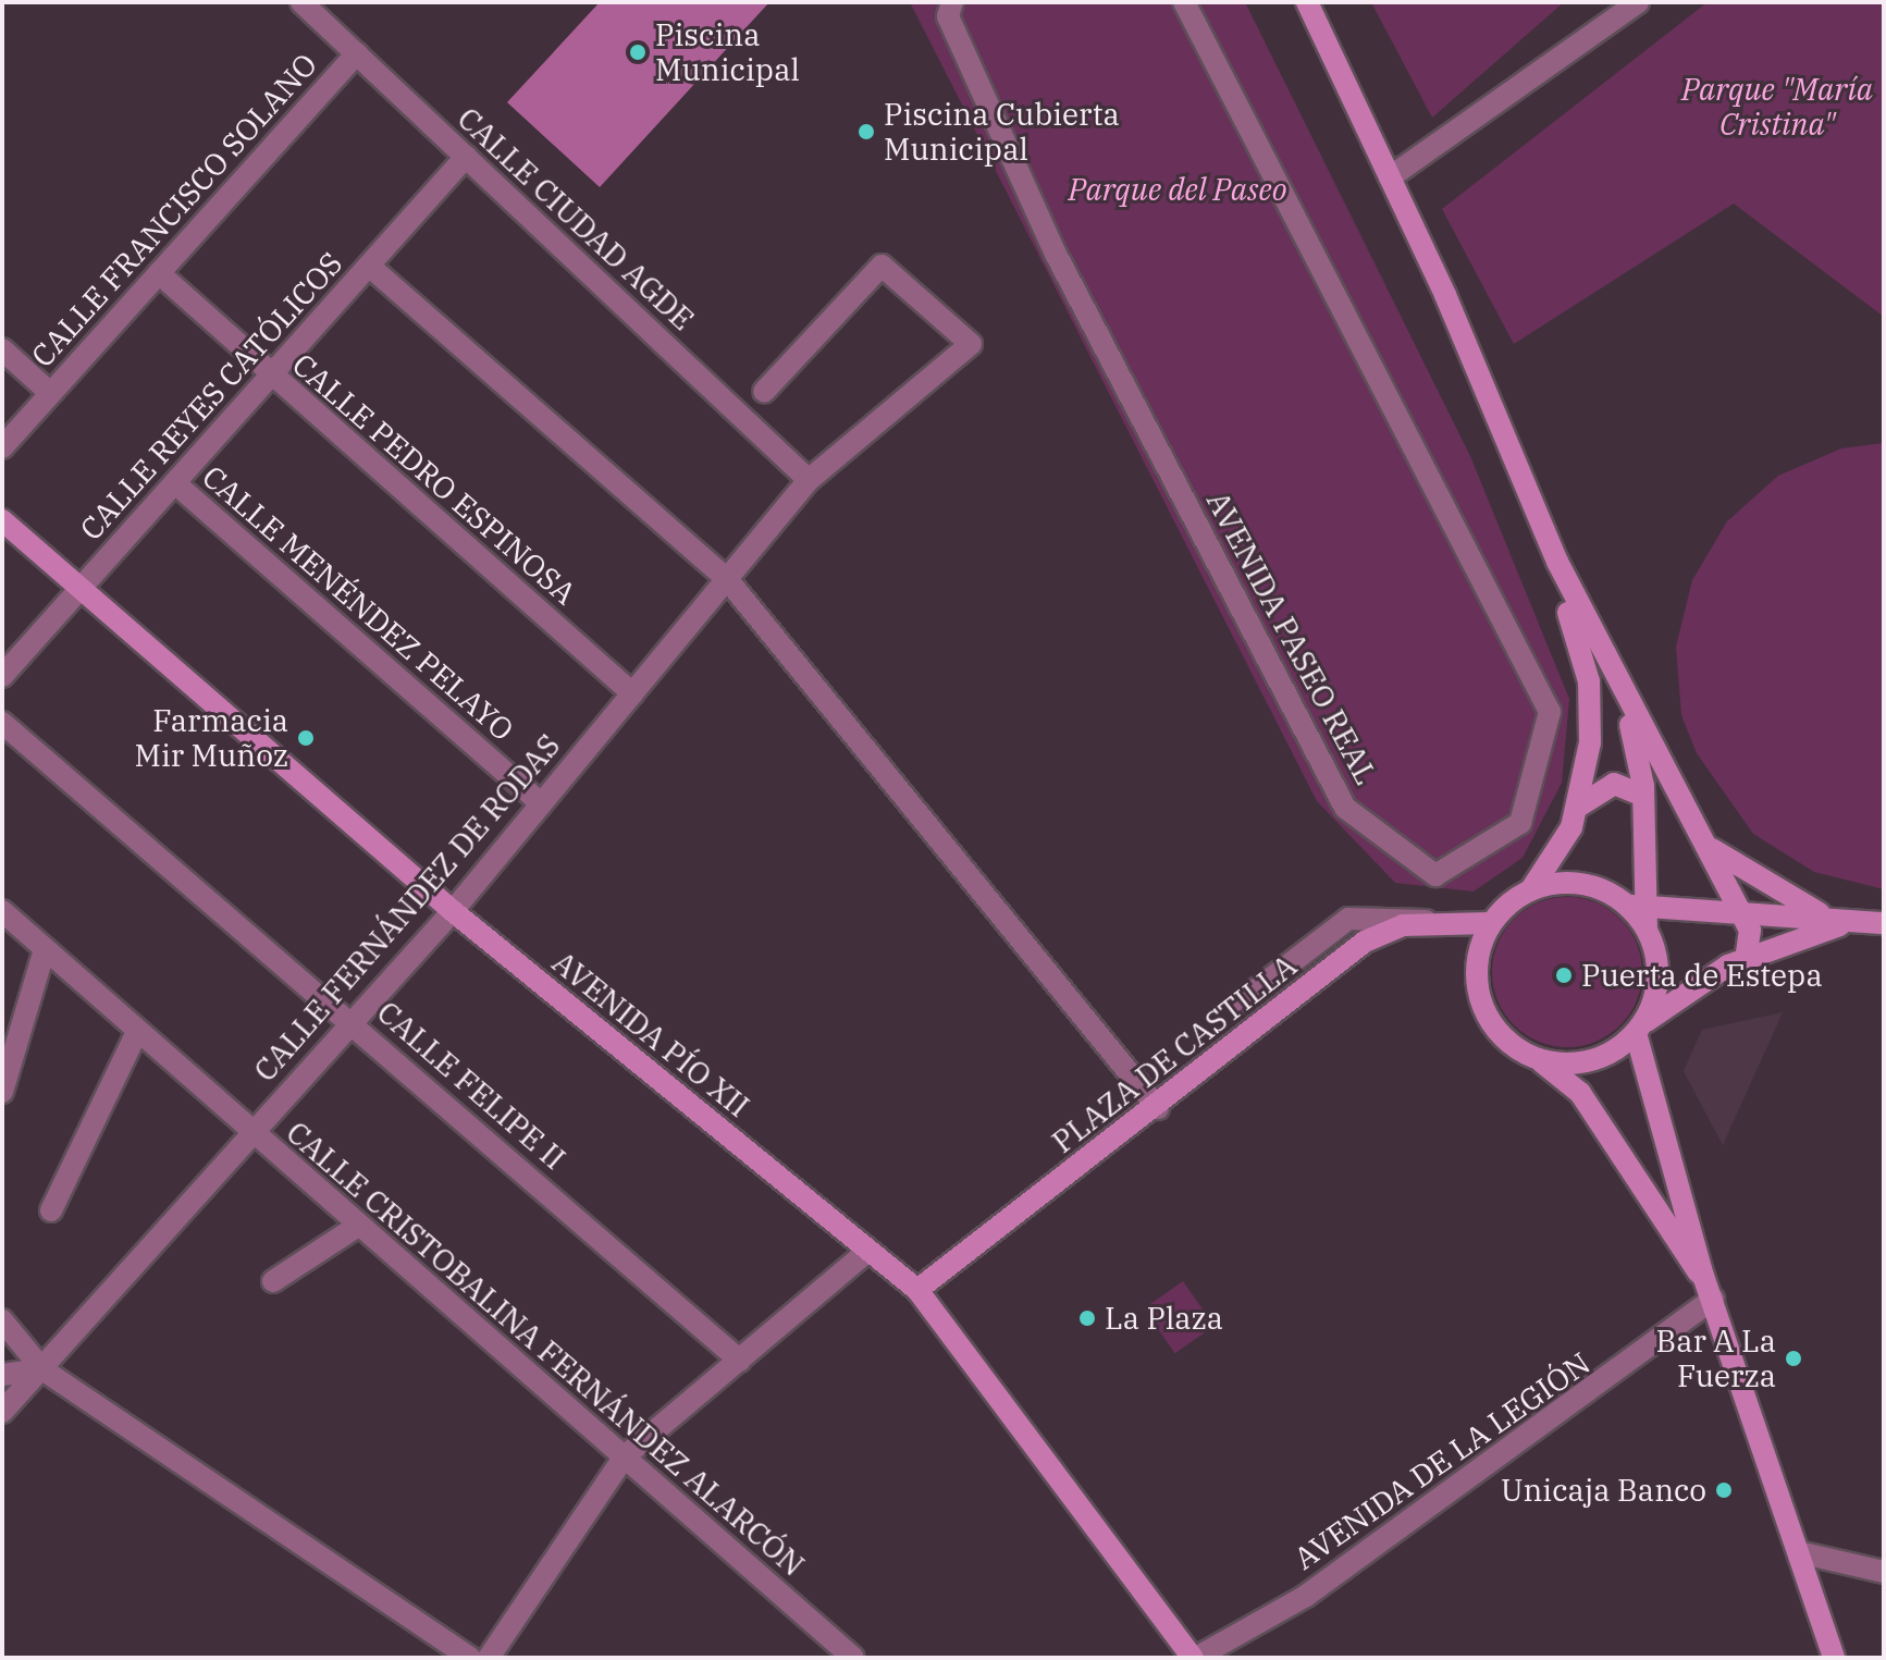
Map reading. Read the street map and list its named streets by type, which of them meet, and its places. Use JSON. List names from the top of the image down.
{
  "streets": {
    "street": [
      "CALLE FRANCISCO SOLANO",
      "CALLE CIUDAD AGDE",
      "CALLE REYES CATÓLICOS",
      "CALLE PEDRO ESPINOSA",
      "CALLE MENÉNDEZ PELAYO",
      "AVENIDA PASEO REAL",
      "CALLE FERNÁNDEZ DE RODAS",
      "AVENIDA PÍO XII",
      "PLAZA DE CASTILLA",
      "CALLE FELIPE II",
      "CALLE CRISTOBALINA FERNÁNDEZ ALARCÓN",
      "AVENIDA DE LA LEGIÓN"
    ]
  },
  "crossings": [
    ["CALLE FRANCISCO SOLANO", "CALLE CIUDAD AGDE"],
    ["CALLE FRANCISCO SOLANO", "CALLE PEDRO ESPINOSA"],
    ["CALLE CIUDAD AGDE", "CALLE REYES CATÓLICOS"],
    ["CALLE CIUDAD AGDE", "CALLE FERNÁNDEZ DE RODAS"],
    ["CALLE REYES CATÓLICOS", "CALLE PEDRO ESPINOSA"],
    ["CALLE REYES CATÓLICOS", "CALLE MENÉNDEZ PELAYO"],
    ["CALLE REYES CATÓLICOS", "AVENIDA PÍO XII"],
    ["CALLE PEDRO ESPINOSA", "CALLE FERNÁNDEZ DE RODAS"],
    ["CALLE MENÉNDEZ PELAYO", "CALLE FERNÁNDEZ DE RODAS"],
    ["CALLE FERNÁNDEZ DE RODAS", "AVENIDA PÍO XII"],
    ["CALLE FERNÁNDEZ DE RODAS", "CALLE FELIPE II"],
    ["CALLE FERNÁNDEZ DE RODAS", "CALLE CRISTOBALINA FERNÁNDEZ ALARCÓN"],
    ["AVENIDA PÍO XII", "PLAZA DE CASTILLA"],
    ["AVENIDA PÍO XII", "AVENIDA DE LA LEGIÓN"]
  ],
  "parks": ["Parque \"María Cristina\"", "Parque del Paseo"],
  "places": [
    "Piscina Municipal",
    "Piscina Cubierta Municipal",
    "Farmacia Mir Muñoz",
    "Puerta de Estepa",
    "La Plaza",
    "Bar A La Fuerza",
    "Unicaja Banco"
  ]
}
